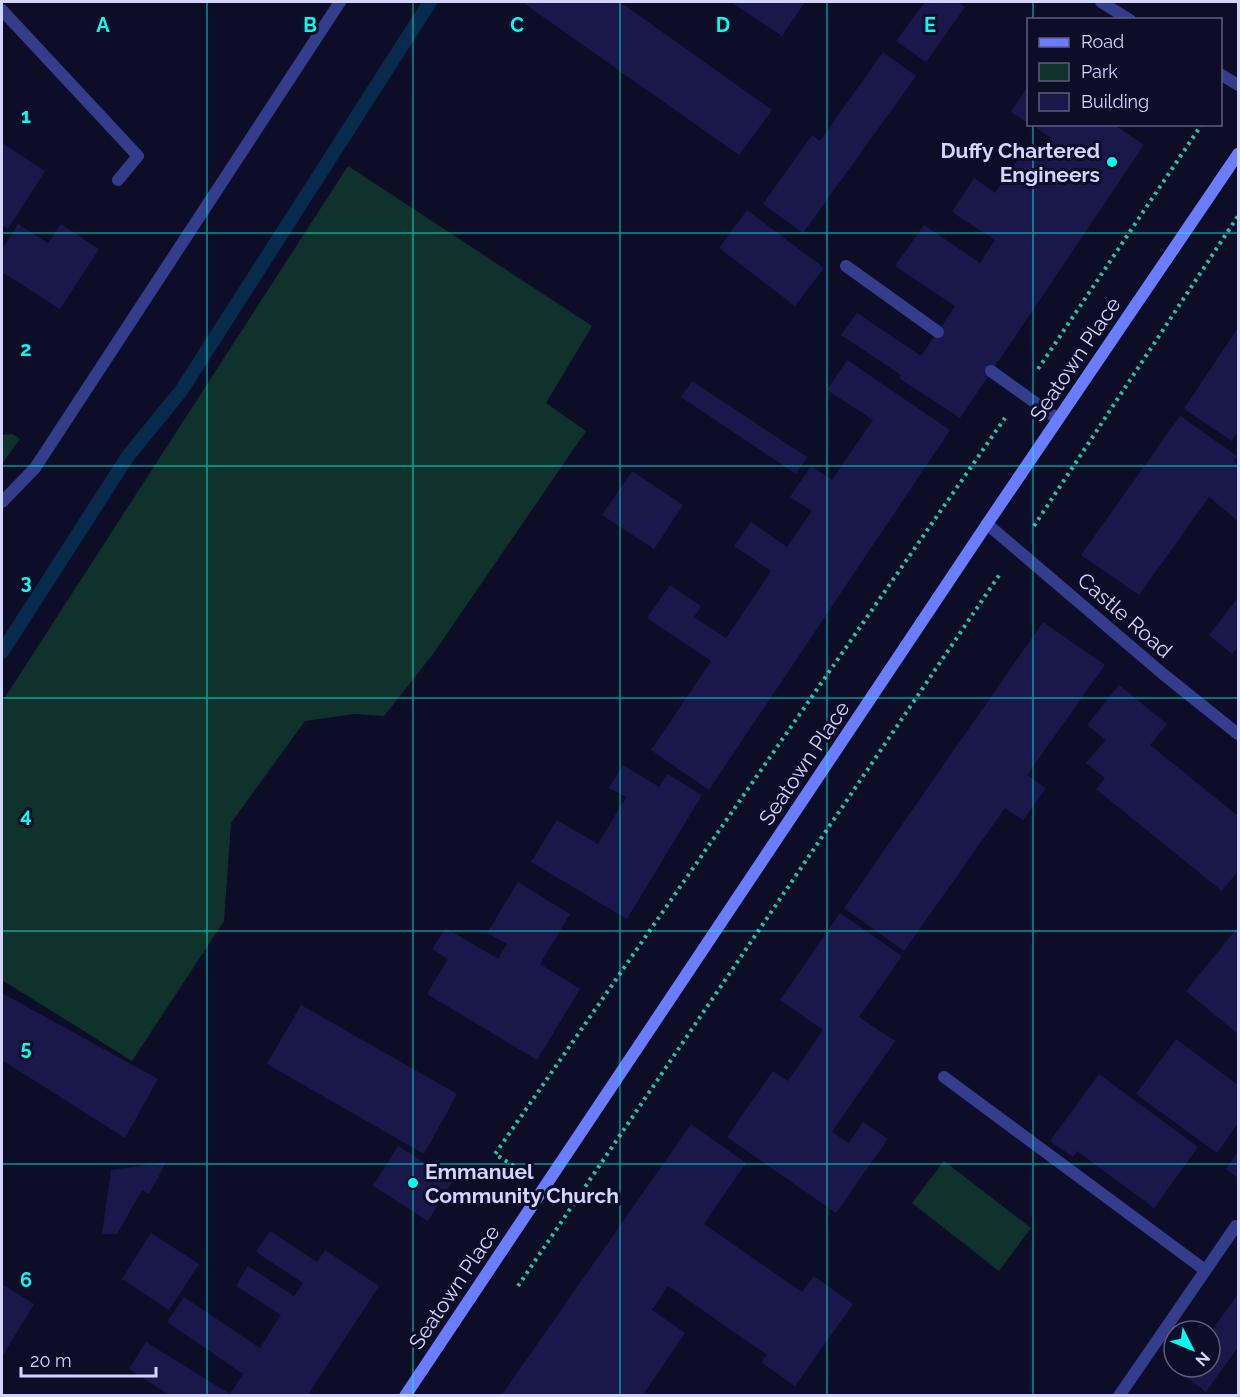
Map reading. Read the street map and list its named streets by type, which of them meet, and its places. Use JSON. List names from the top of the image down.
{
  "streets": {
    "main road": ["Seatown Place"],
    "street": ["Castle Road"]
  },
  "crossings": [
    ["Seatown Place", "Castle Road"]
  ],
  "places": ["Duffy Chartered Engineers", "Emmanuel Community Church"],
  "legend": ["Road", "Park", "Building"],
  "scale_bar": "20 m",
  "north": "bottom right",
  "grid": {
    "columns": [
      "A",
      "B",
      "C",
      "D",
      "E"
    ],
    "rows": [
      "1",
      "2",
      "3",
      "4",
      "5",
      "6"
    ]
  }
}
